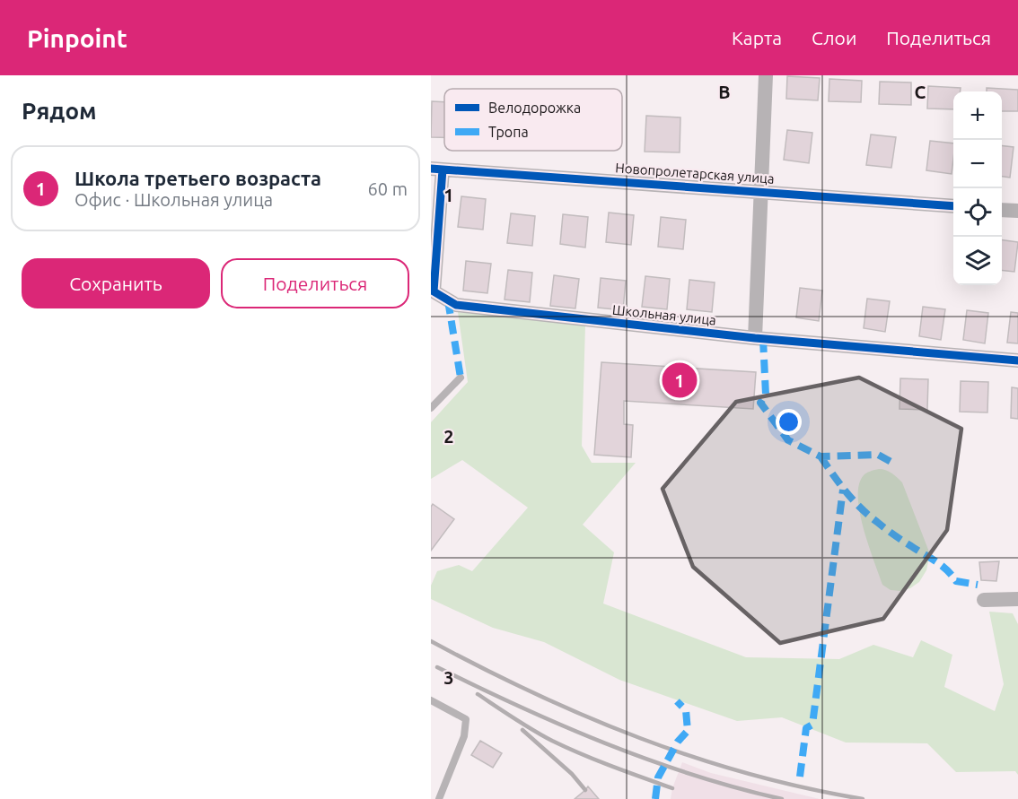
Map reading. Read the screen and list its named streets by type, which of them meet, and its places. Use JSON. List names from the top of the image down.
{
  "streets": {
    "street": ["Новопролетарская улица", "Школьная улица"]
  },
  "crossings": [
    ["Новопролетарская улица", "Школьная улица"]
  ],
  "legend": ["Велодорожка", "Тропа"],
  "page": {
    "header": "Pinpoint",
    "nav": ["Карта", "Слои", "Поделиться"],
    "heading": "Рядом",
    "map_buttons": ["+", "−"],
    "list": [
      {
        "mark": "1",
        "name": "Школа третьего возраста",
        "note": "Офис · Школьная улица",
        "value": "60 m"
      }
    ],
    "buttons": ["Сохранить", "Поделиться"],
    "pins": "1"
  },
  "grid": {
    "columns": ["B", "C"],
    "rows": ["1", "2", "3"]
  }
}
